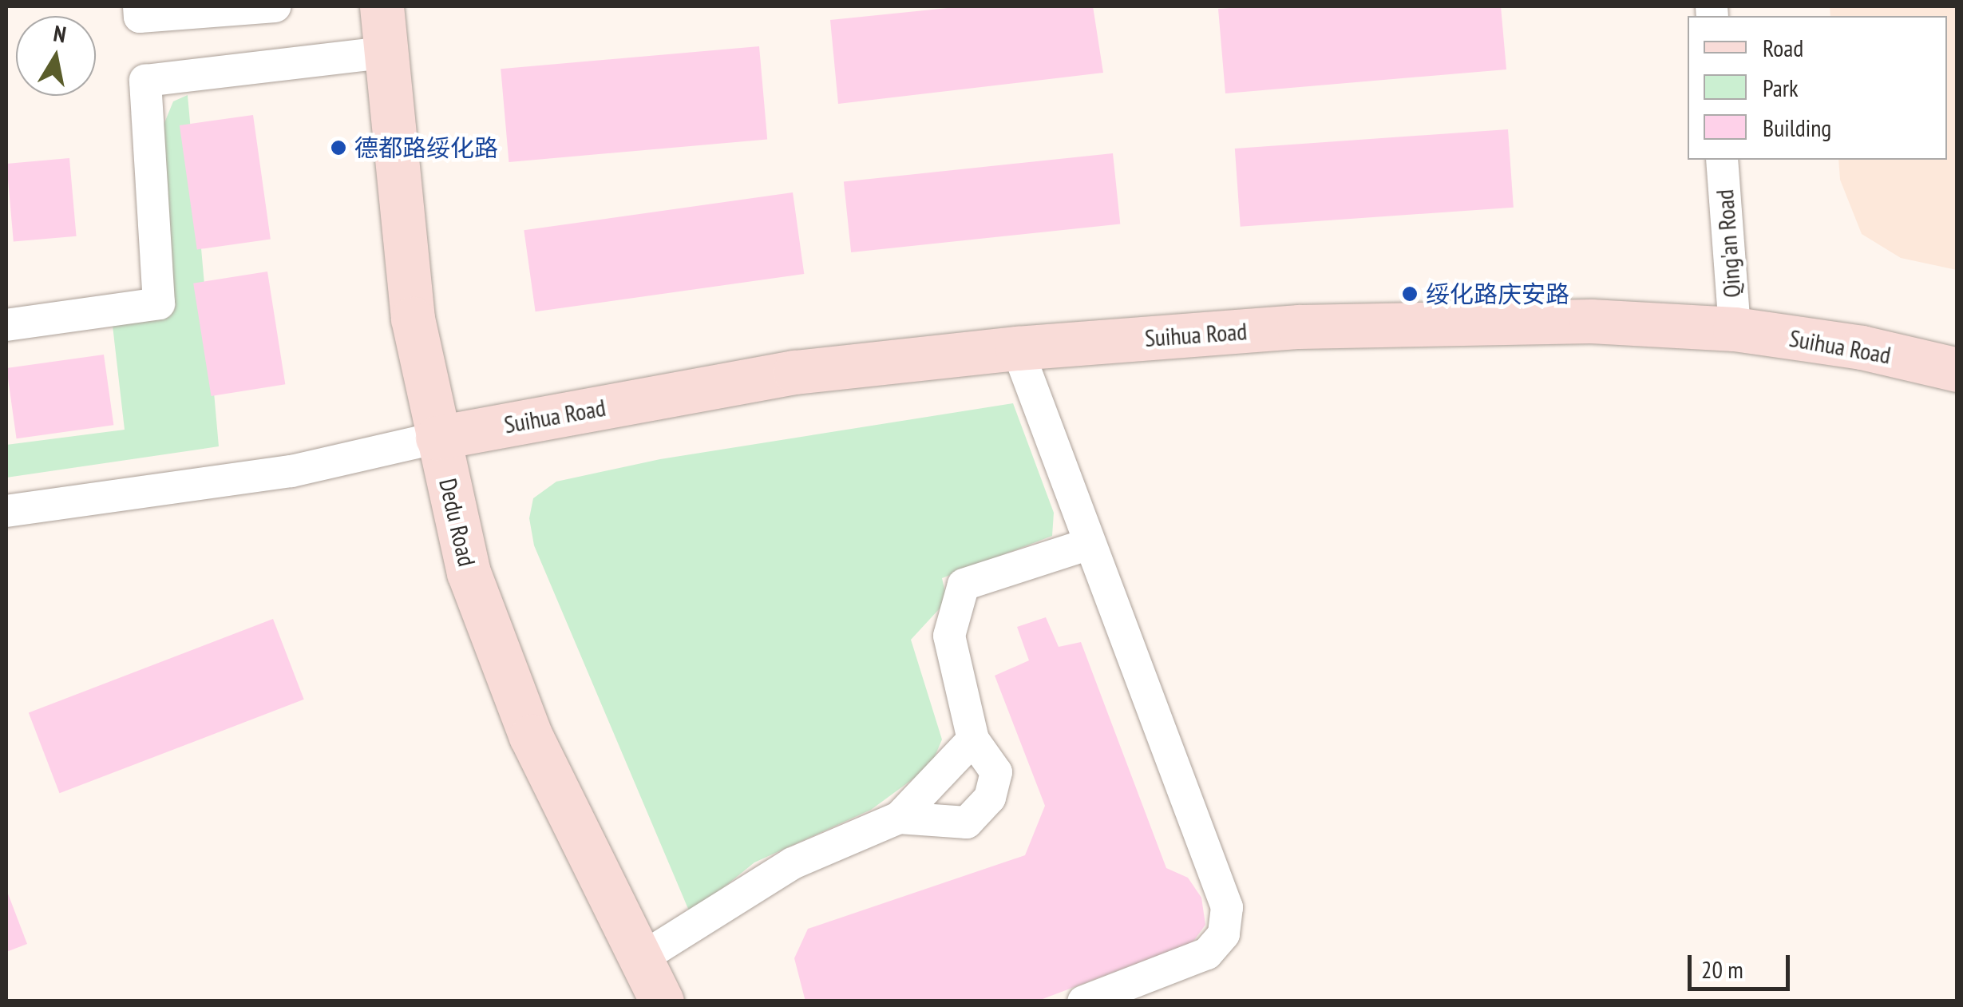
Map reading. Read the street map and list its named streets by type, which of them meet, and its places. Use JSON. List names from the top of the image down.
{
  "streets": {
    "street": ["Qing'an Road", "Suihua Road", "Dedu Road"]
  },
  "crossings": [
    ["Qing'an Road", "Suihua Road"],
    ["Suihua Road", "Dedu Road"]
  ],
  "places": ["德都路绥化路", "绥化路庆安路"],
  "legend": ["Road", "Park", "Building"],
  "scale_bar": "20 m",
  "north": "top"
}
